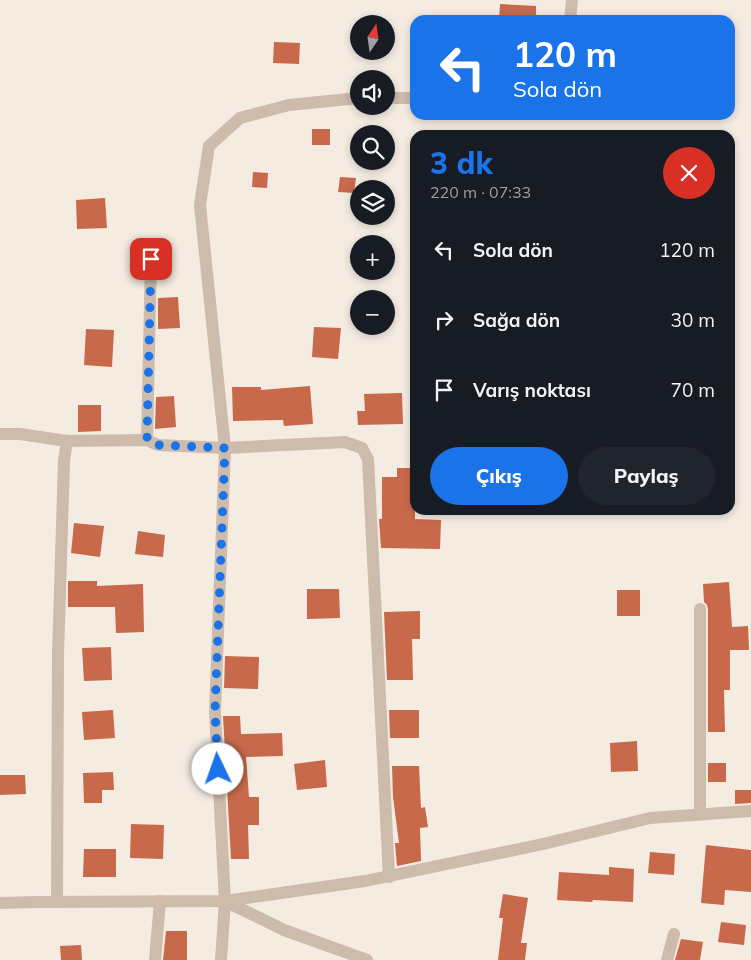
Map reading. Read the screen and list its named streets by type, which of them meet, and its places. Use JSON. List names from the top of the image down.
{
  "north": "top",
  "page": {
    "map_buttons": ["+", "−"],
    "turn": ["120 m", "Sola dön"],
    "heading": ["3 dk", "220 m · 07:33"],
    "list": [
      {
        "name": "Sola dön",
        "value": "120 m"
      },
      {
        "name": "Sağa dön",
        "value": "30 m"
      },
      {
        "name": "Varış noktası",
        "value": "70 m"
      }
    ],
    "buttons": ["Çıkış", "Paylaş"]
  }
}
